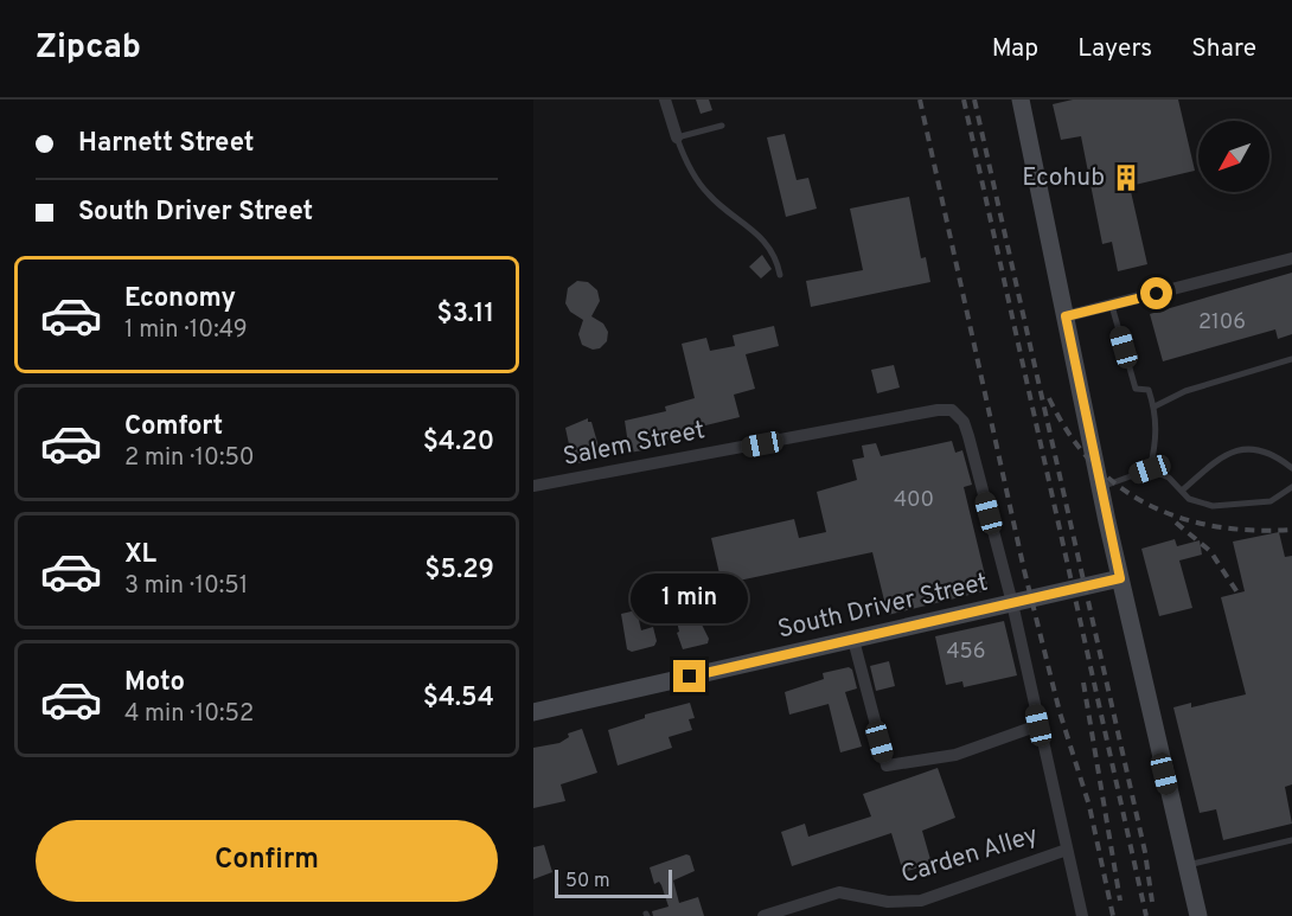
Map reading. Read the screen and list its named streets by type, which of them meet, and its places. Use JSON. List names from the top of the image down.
{
  "streets": {
    "street": ["Salem Street", "South Driver Street", "Carden Alley"]
  },
  "crossings": [
    ["Salem Street", "South Driver Street"]
  ],
  "places": {
    "building": ["Ecohub"]
  },
  "house_numbers": ["2106", "400", "456"],
  "scale_bar": "50 m",
  "north": "bottom left",
  "page": {
    "header": "Zipcab",
    "nav": ["Map", "Layers", "Share"],
    "banner": ["Harnett Street", "South Driver Street"],
    "list": [
      {
        "name": "Economy",
        "note": "1 min · 10:49",
        "value": "$3.11"
      },
      {
        "name": "Comfort",
        "note": "2 min · 10:50",
        "value": "$4.20"
      },
      {
        "name": "XL",
        "note": "3 min · 10:51",
        "value": "$5.29"
      },
      {
        "name": "Moto",
        "note": "4 min · 10:52",
        "value": "$4.54"
      }
    ],
    "bubble": "1 min",
    "buttons": "Confirm",
    "scale": "50 m"
  }
}
